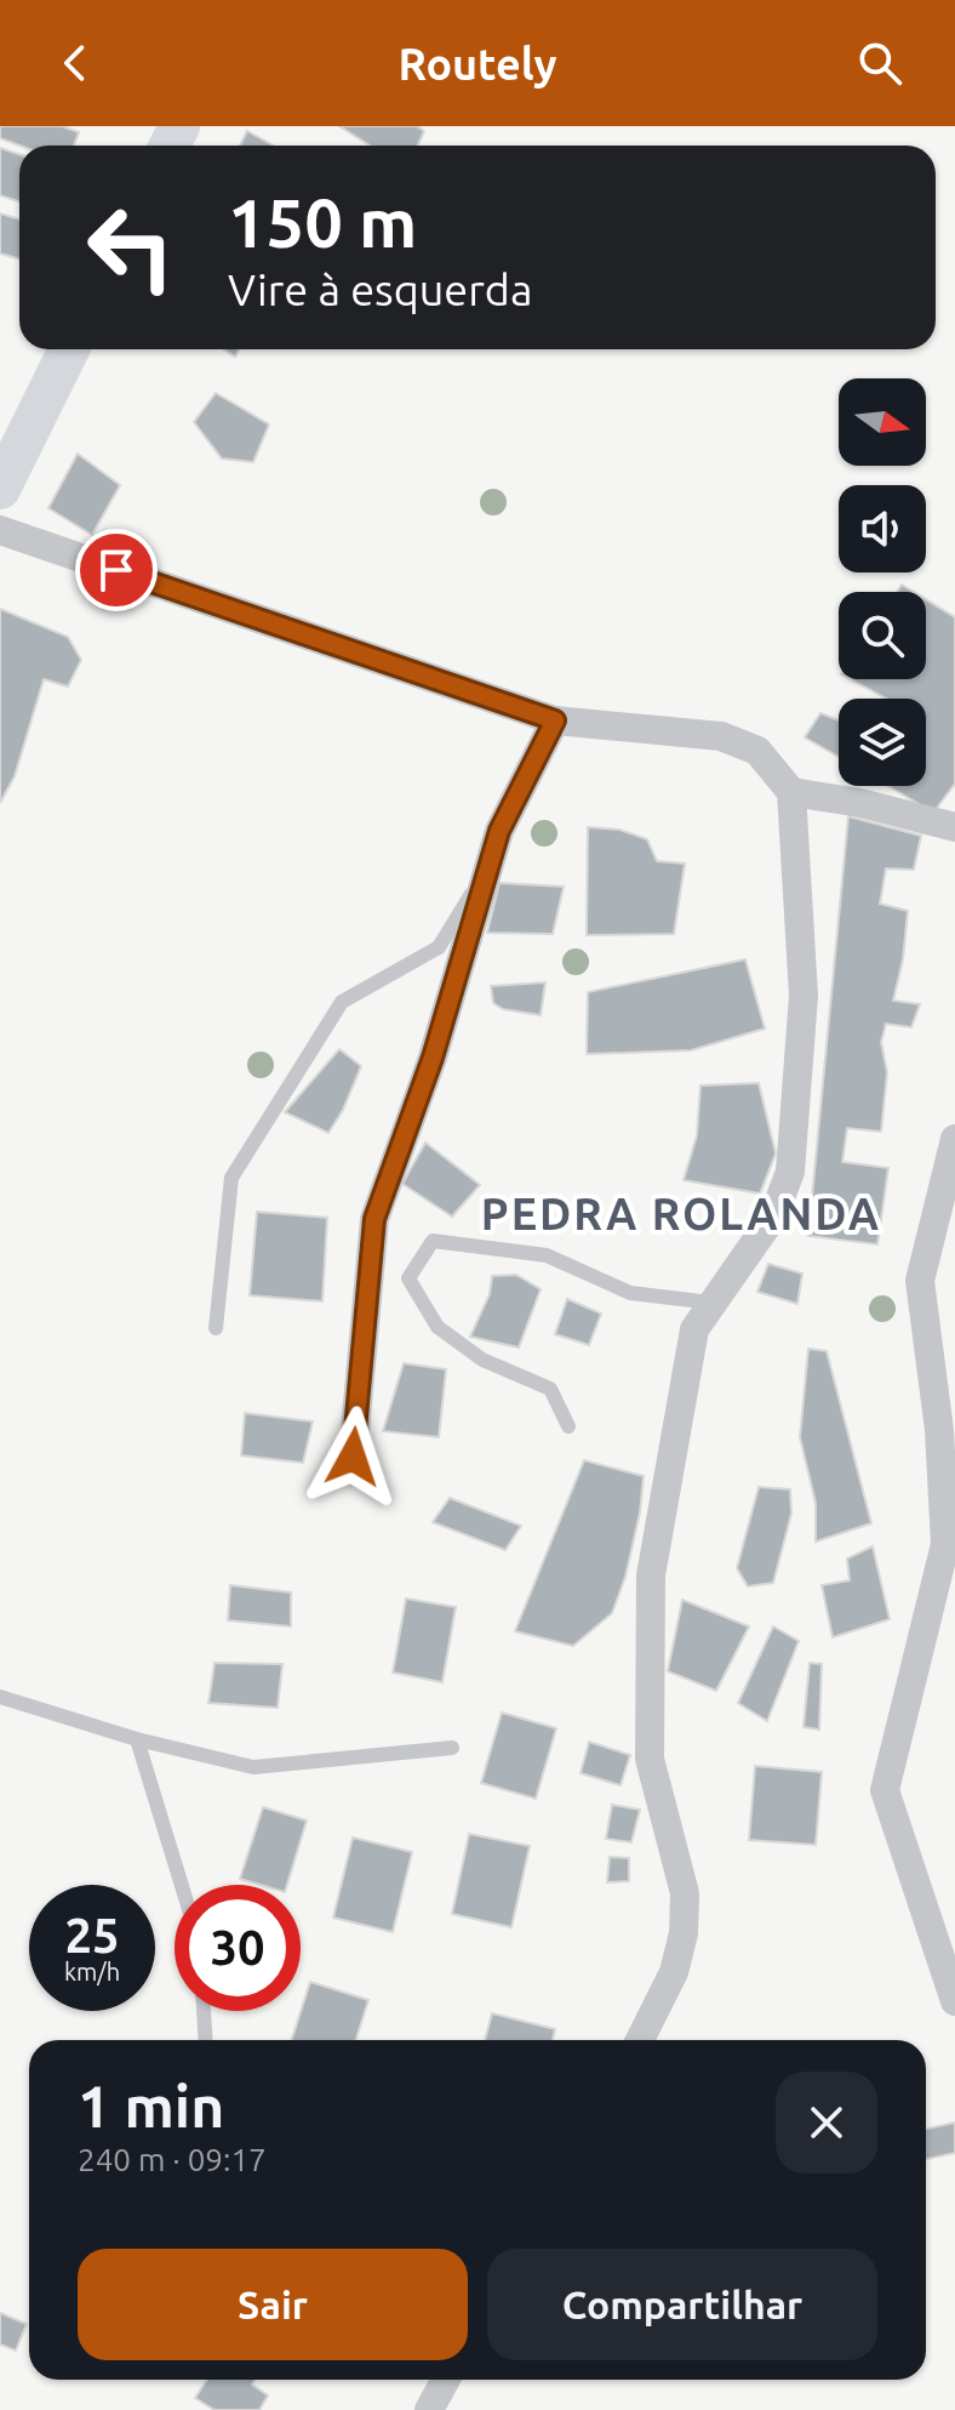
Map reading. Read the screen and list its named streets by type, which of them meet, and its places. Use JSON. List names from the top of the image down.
{
  "districts": ["PEDRA ROLANDA"],
  "north": "right",
  "page": {
    "header": "Routely",
    "turn": ["150 m", "Vire à esquerda"],
    "speed": "25 km/h",
    "limit": "30",
    "heading": ["1 min", "240 m · 09:17"],
    "buttons": ["Sair", "Compartilhar"]
  }
}
